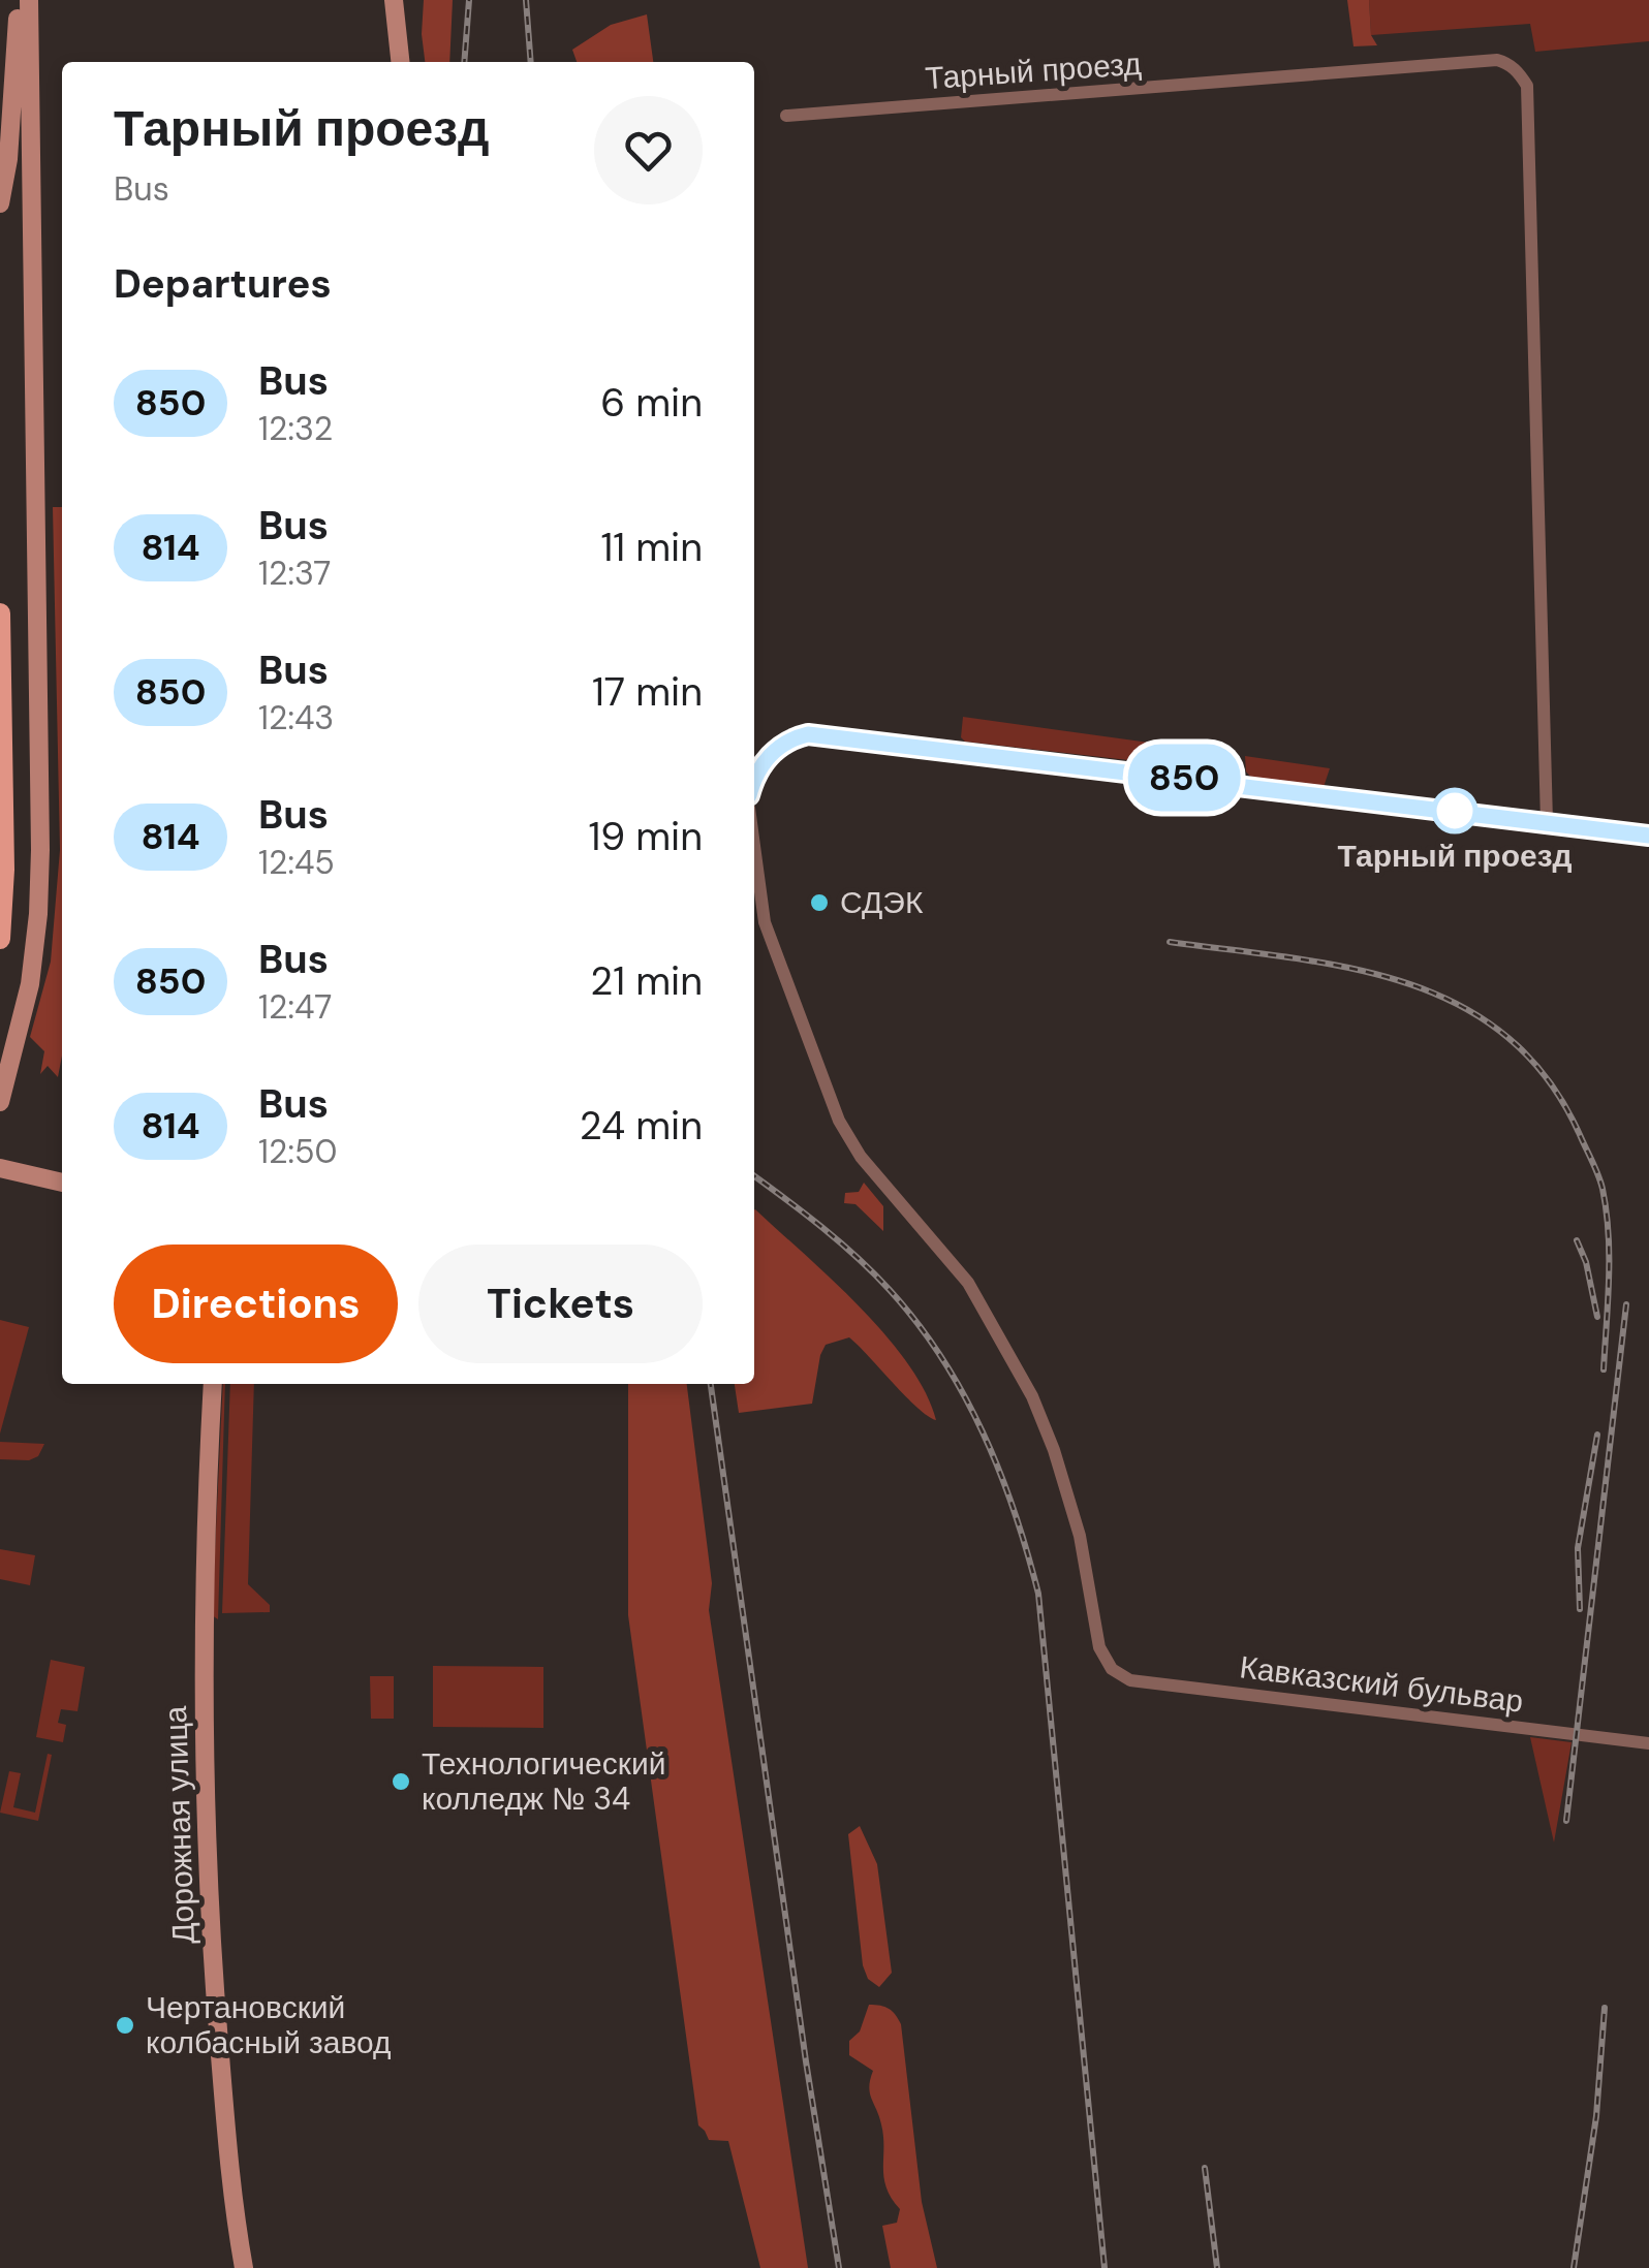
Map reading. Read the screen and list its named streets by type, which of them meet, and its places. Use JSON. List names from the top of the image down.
{
  "streets": {
    "main road": ["Дорожная улица"],
    "street": ["Тарный проезд", "Кавказский бульвар"]
  },
  "places": [
    "Тарный проезд",
    "СДЭК",
    "Технологический колледж № 34",
    "Чертановский колбасный завод"
  ],
  "lines": ["bus line 850"],
  "page": {
    "on_map": "850",
    "heading": [
      ["Тарный проезд", "Bus"],
      "Departures"
    ],
    "list": [
      {
        "mark": "850",
        "name": "Bus",
        "note": "12:32",
        "value": "6 min"
      },
      {
        "mark": "814",
        "name": "Bus",
        "note": "12:37",
        "value": "11 min"
      },
      {
        "mark": "850",
        "name": "Bus",
        "note": "12:43",
        "value": "17 min"
      },
      {
        "mark": "814",
        "name": "Bus",
        "note": "12:45",
        "value": "19 min"
      },
      {
        "mark": "850",
        "name": "Bus",
        "note": "12:47",
        "value": "21 min"
      },
      {
        "mark": "814",
        "name": "Bus",
        "note": "12:50",
        "value": "24 min"
      }
    ],
    "buttons": ["Directions", "Tickets"]
  }
}
